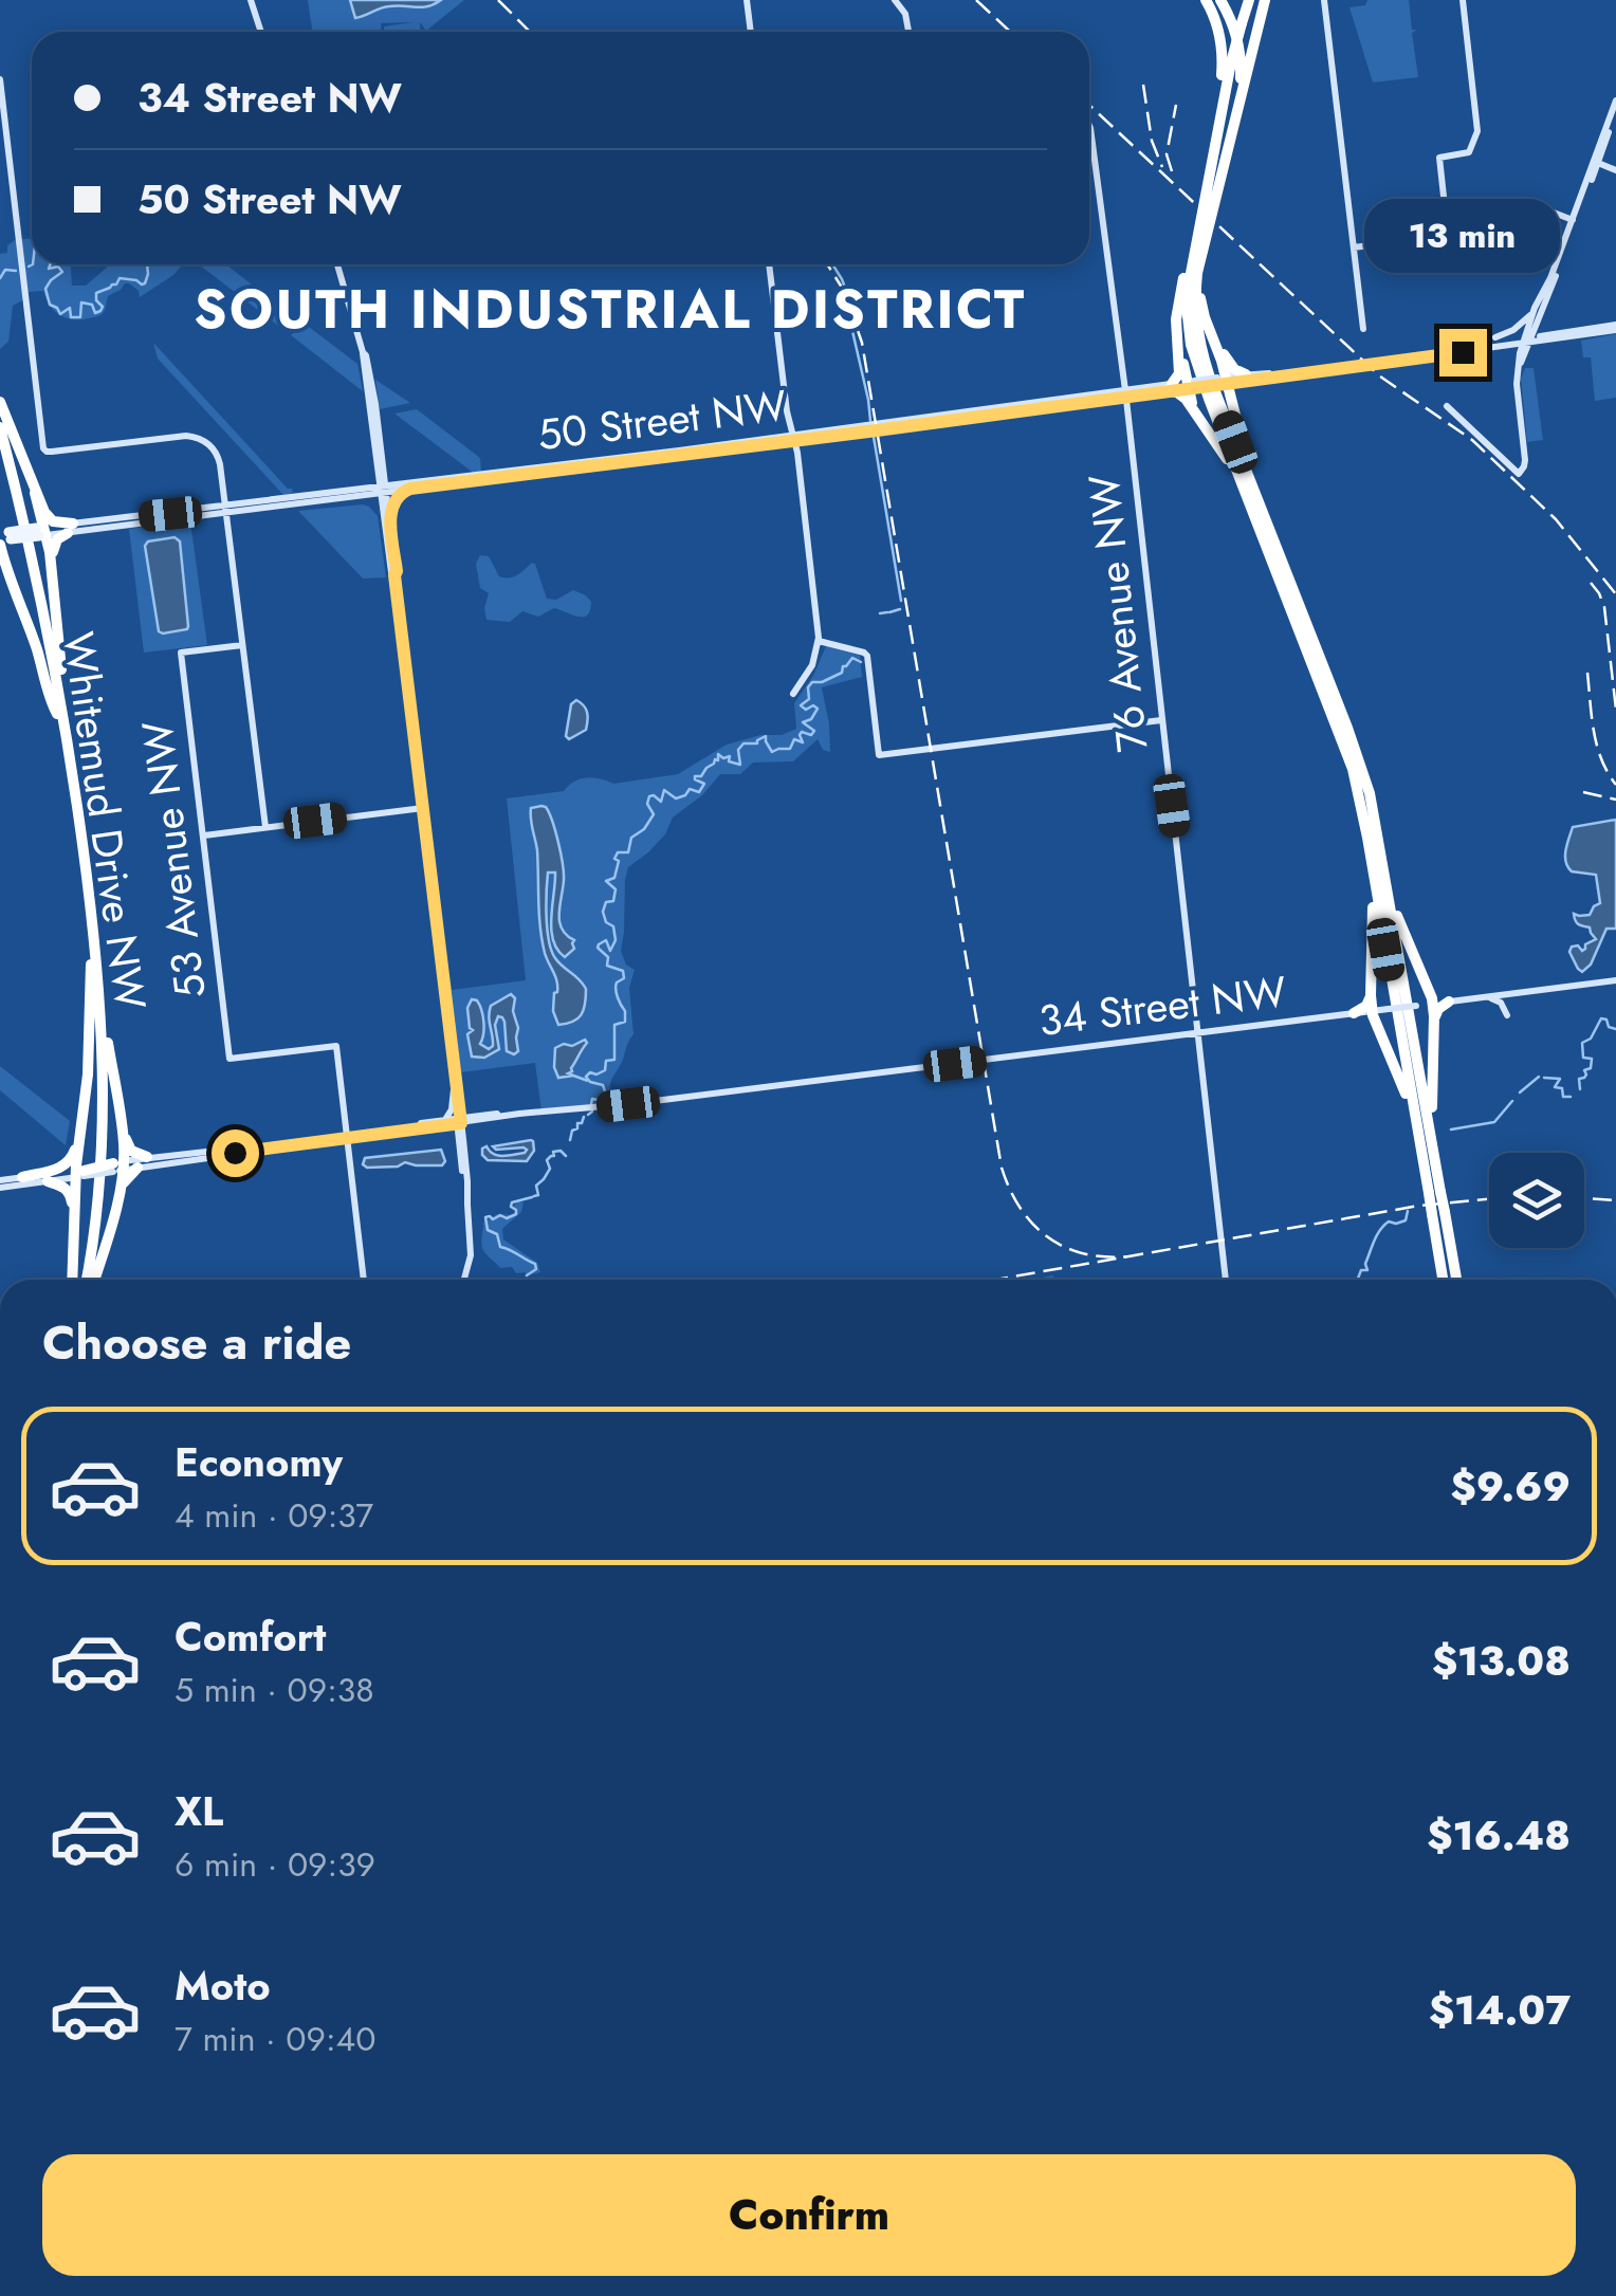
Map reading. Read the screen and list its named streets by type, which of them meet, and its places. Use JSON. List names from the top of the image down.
{
  "streets": {
    "highway": ["Whitemud Drive NW"],
    "main road": [
      "50 Street NW",
      "76 Avenue NW",
      "53 Avenue NW",
      "34 Street NW"
    ]
  },
  "crossings": [
    ["50 Street NW", "76 Avenue NW"],
    ["76 Avenue NW", "34 Street NW"],
    ["53 Avenue NW", "34 Street NW"]
  ],
  "districts": ["SOUTH INDUSTRIAL DISTRICT"],
  "page": {
    "banner": ["34 Street NW", "50 Street NW"],
    "bubble": "13 min",
    "heading": "Choose a ride",
    "list": [
      {
        "name": "Economy",
        "note": "4 min · 09:37",
        "value": "$9.69"
      },
      {
        "name": "Comfort",
        "note": "5 min · 09:38",
        "value": "$13.08"
      },
      {
        "name": "XL",
        "note": "6 min · 09:39",
        "value": "$16.48"
      },
      {
        "name": "Moto",
        "note": "7 min · 09:40",
        "value": "$14.07"
      }
    ],
    "buttons": "Confirm"
  }
}
